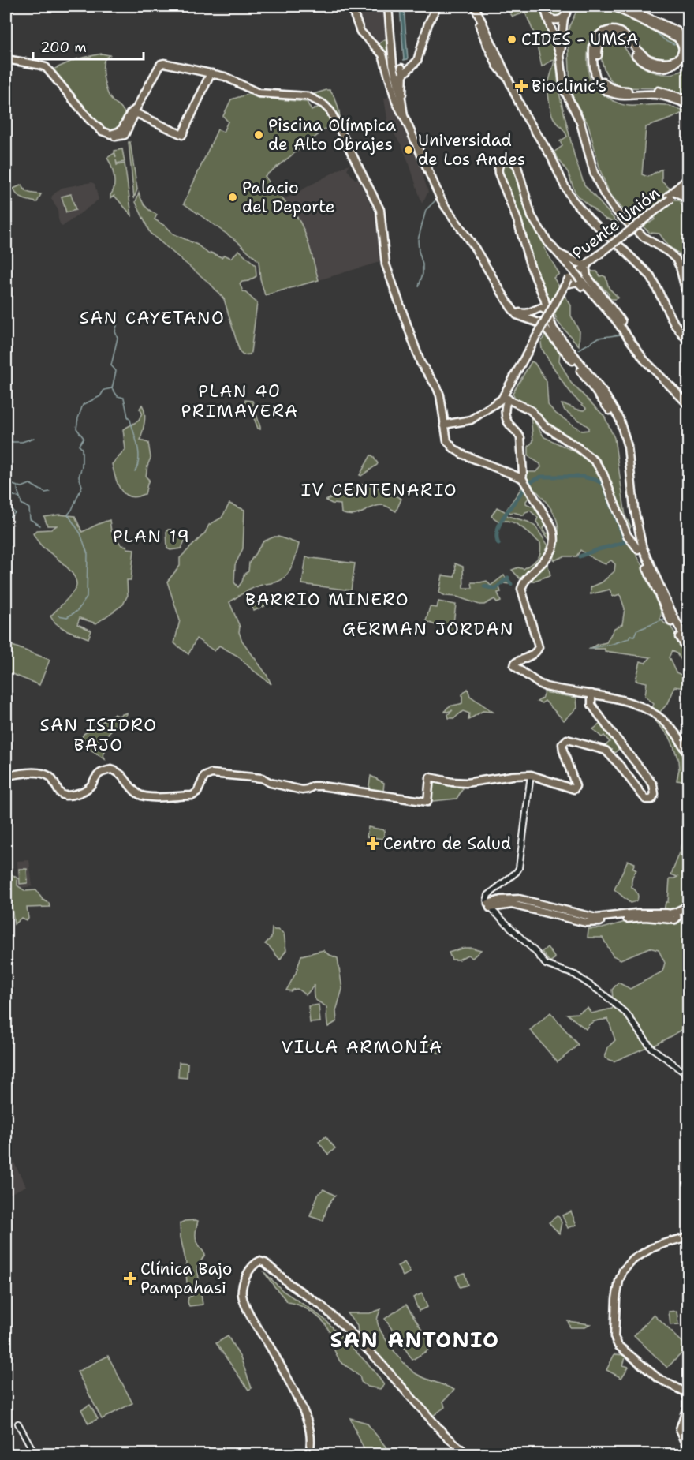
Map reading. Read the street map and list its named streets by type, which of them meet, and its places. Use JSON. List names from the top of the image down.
{
  "streets": {
    "main road": ["Puente Unión"]
  },
  "districts": [
    "SAN CAYETANO",
    "PLAN 40 PRIMAVERA",
    "IV CENTENARIO",
    "PLAN 19",
    "BARRIO MINERO",
    "GERMAN JORDAN",
    "SAN ISIDRO BAJO",
    "VILLA ARMONÍA",
    "SAN ANTONIO"
  ],
  "places": {
    "other": [
      "CIDES - UMSA",
      "Piscina Olímpica de Alto Obrajes",
      "Universidad de Los Andes",
      "Palacio del Deporte"
    ],
    "health": ["Bioclinic's", "Centro de Salud", "Clínica Bajo Pampahasi"]
  },
  "scale_bar": "200 m"
}
